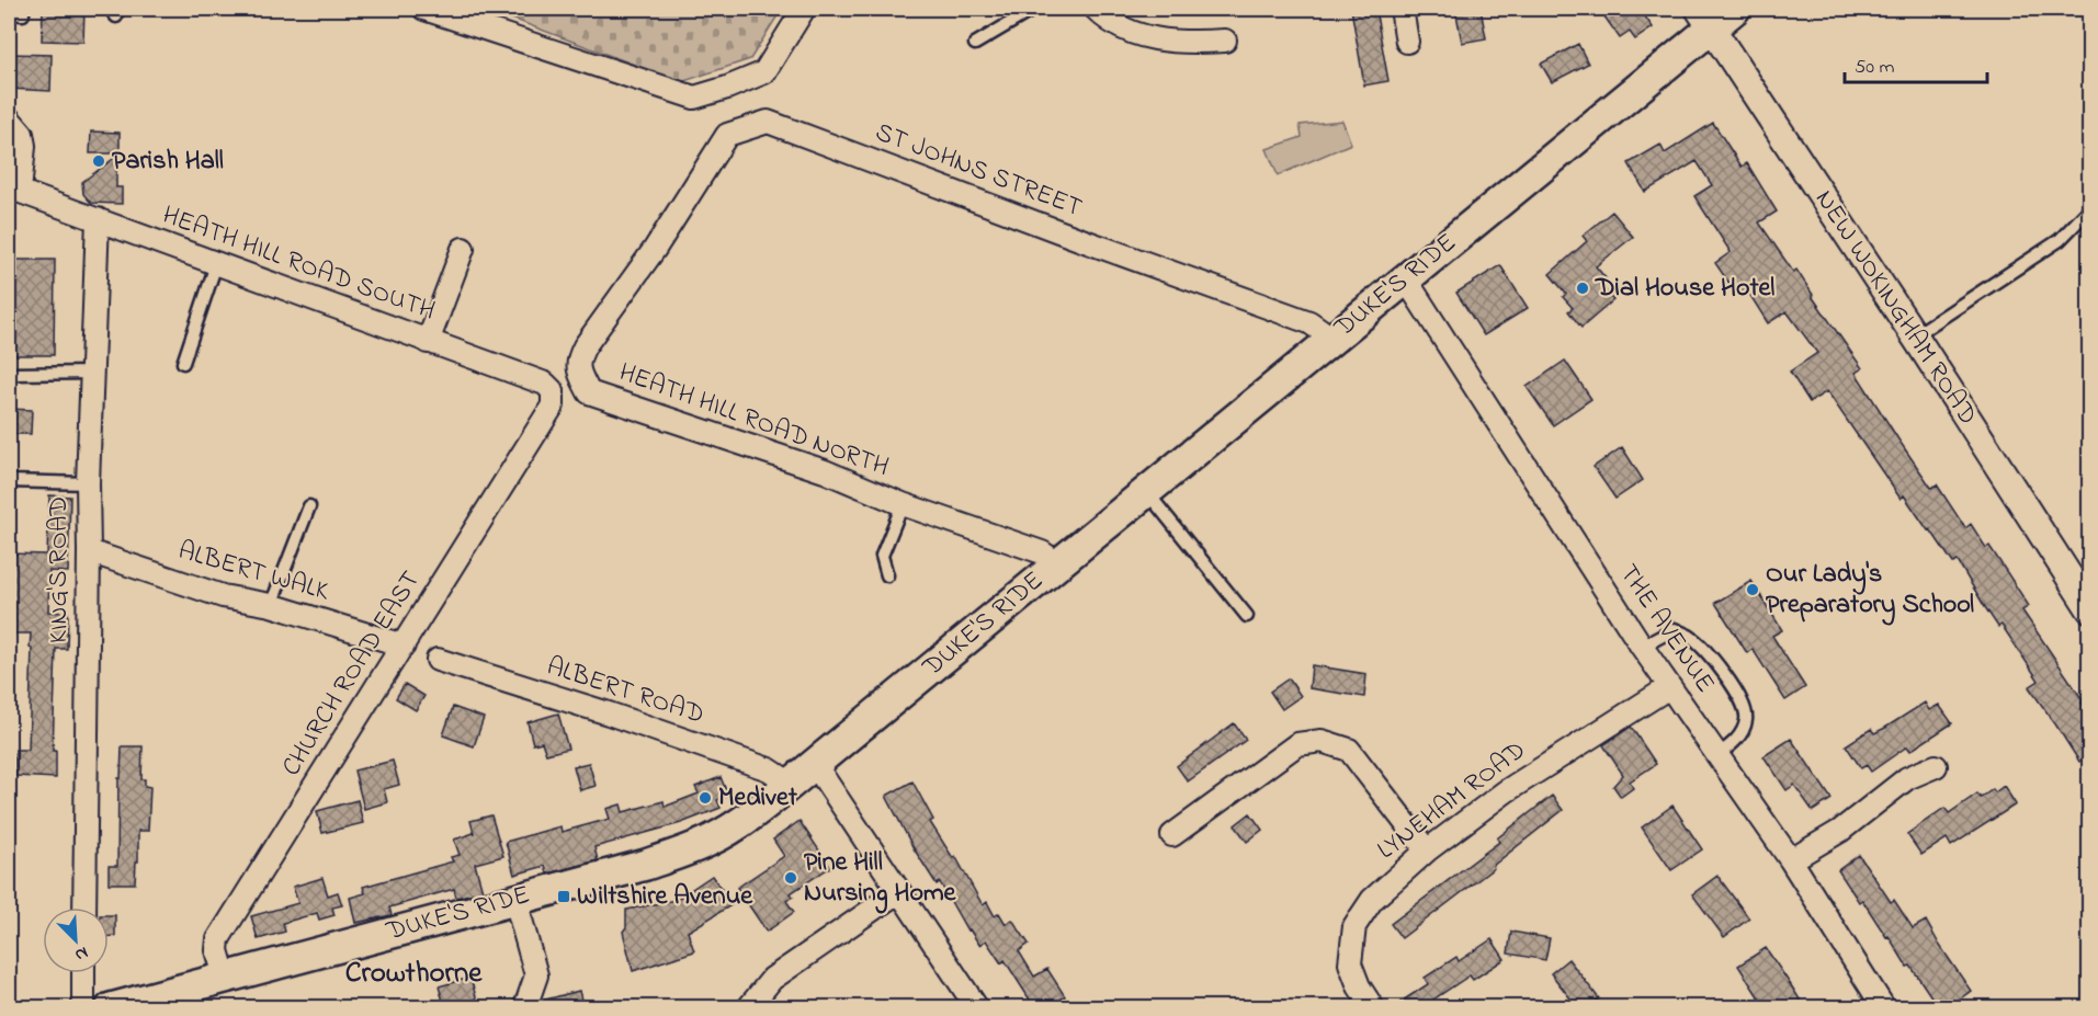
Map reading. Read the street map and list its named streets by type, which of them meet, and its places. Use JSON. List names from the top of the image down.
{
  "streets": {
    "main road": ["DUKE'S RIDE"],
    "street": [
      "ST JOHNS STREET",
      "HEATH HILL ROAD SOUTH",
      "NEW WOKINGHAM ROAD",
      "HEATH HILL ROAD NORTH",
      "KING'S ROAD",
      "ALBERT WALK",
      "THE AVENUE",
      "CHURCH ROAD EAST",
      "ALBERT ROAD",
      "LYNEHAM ROAD"
    ]
  },
  "crossings": [
    ["ST JOHNS STREET", "DUKE'S RIDE"],
    ["ST JOHNS STREET", "HEATH HILL ROAD NORTH"],
    ["HEATH HILL ROAD SOUTH", "KING'S ROAD"],
    ["HEATH HILL ROAD SOUTH", "CHURCH ROAD EAST"],
    ["DUKE'S RIDE", "NEW WOKINGHAM ROAD"],
    ["DUKE'S RIDE", "HEATH HILL ROAD NORTH"],
    ["DUKE'S RIDE", "THE AVENUE"],
    ["DUKE'S RIDE", "CHURCH ROAD EAST"],
    ["DUKE'S RIDE", "ALBERT ROAD"],
    ["KING'S ROAD", "ALBERT WALK"],
    ["ALBERT WALK", "CHURCH ROAD EAST"],
    ["THE AVENUE", "LYNEHAM ROAD"]
  ],
  "districts": ["Crowthorne"],
  "places": {
    "other": [
      "Parish Hall",
      "Dial House Hotel",
      "Our Lady's Preparatory School",
      "Medivet",
      "Pine Hill Nursing Home"
    ],
    "transit": ["Wiltshire Avenue"]
  },
  "scale_bar": "50 m",
  "north": "bottom right"
}
